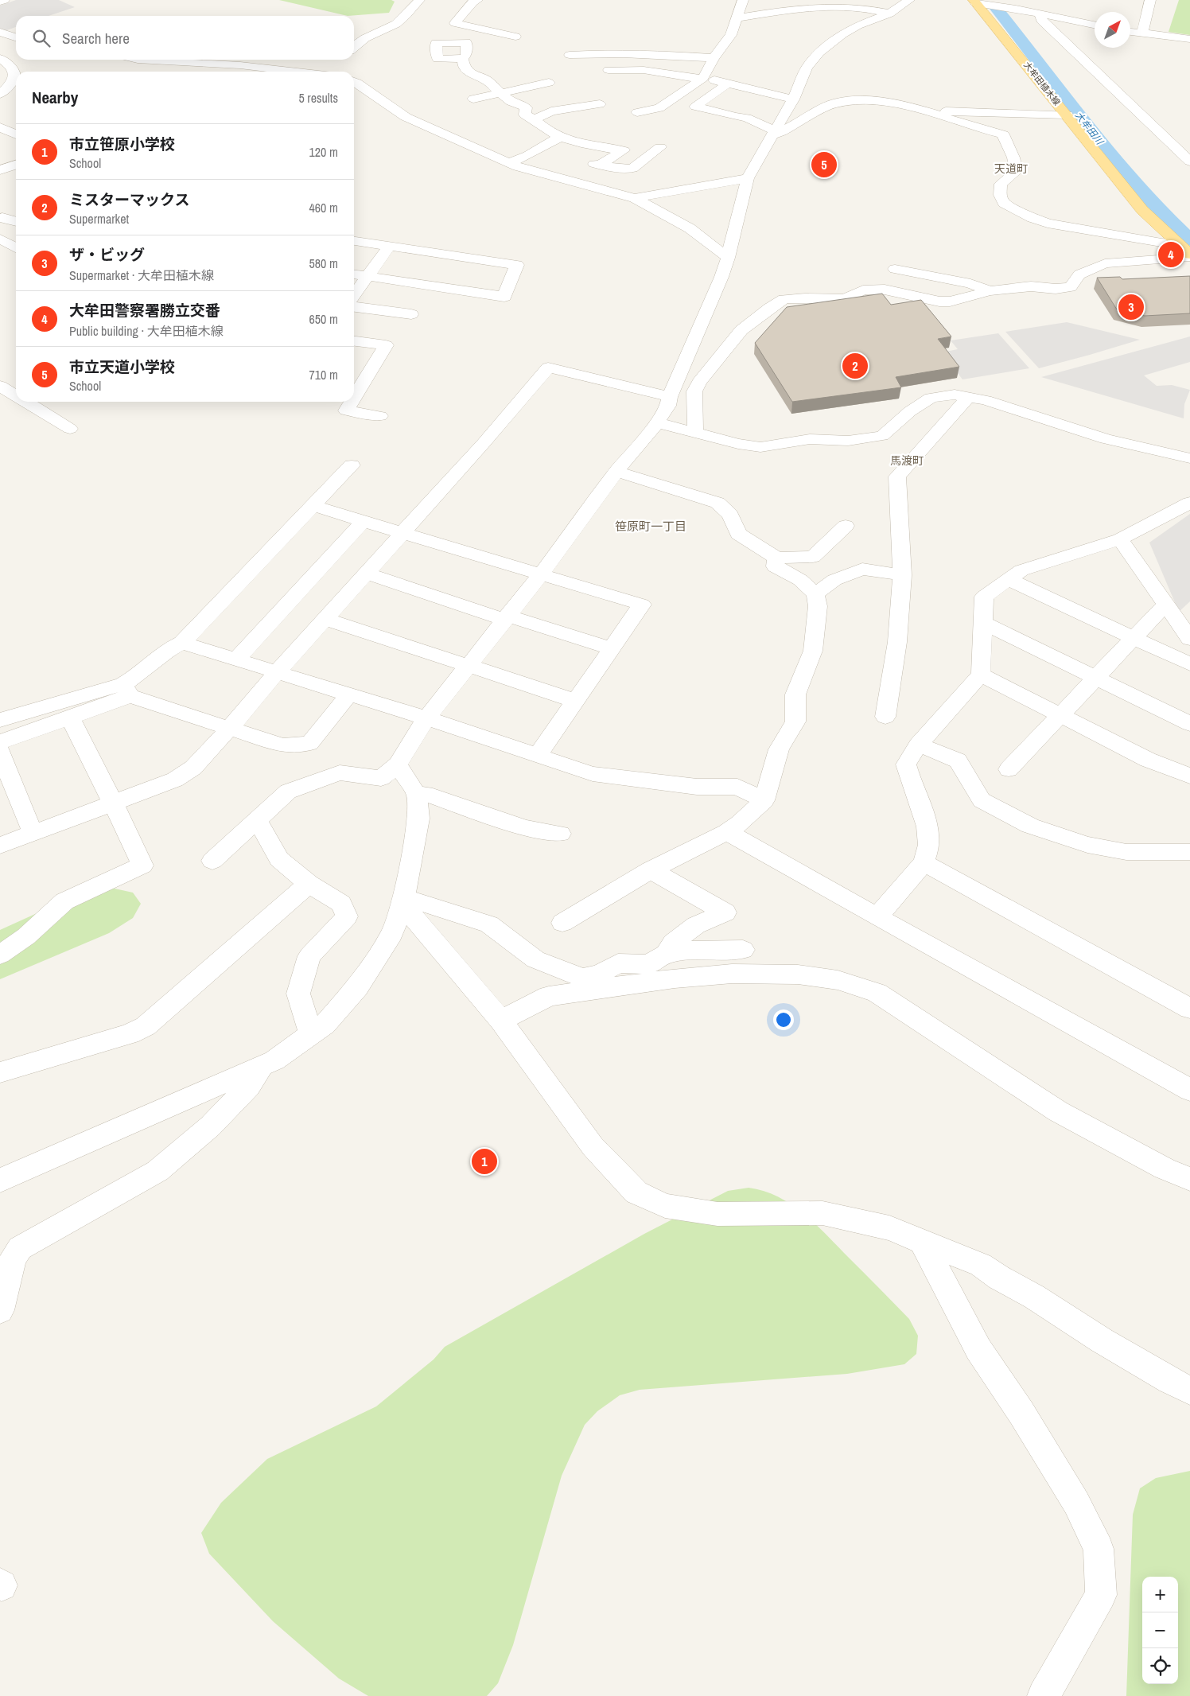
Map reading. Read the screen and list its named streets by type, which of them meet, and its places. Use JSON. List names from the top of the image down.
{
  "streets": {
    "main road": ["大牟田植木線"]
  },
  "districts": ["天道町", "馬渡町", "笹原町一丁目"],
  "water": ["大牟田川"],
  "north": "top right",
  "page": {
    "search": "Search here",
    "heading": ["Nearby", "5 results"],
    "list": [
      {
        "mark": "1",
        "name": "市立笹原小学校",
        "note": "School",
        "value": "120 m"
      },
      {
        "mark": "2",
        "name": "ミスターマックス",
        "note": "Supermarket",
        "value": "460 m"
      },
      {
        "mark": "3",
        "name": "ザ・ビッグ",
        "note": "Supermarket · 大牟田植木線",
        "value": "580 m"
      },
      {
        "mark": "4",
        "name": "大牟田警察署勝立交番",
        "note": "Public building · 大牟田植木線",
        "value": "650 m"
      },
      {
        "mark": "5",
        "name": "市立天道小学校",
        "note": "School",
        "value": "710 m"
      }
    ],
    "pins": [
      "5",
      "4",
      "3",
      "2",
      "1"
    ],
    "map_buttons": ["+", "−"]
  }
}
